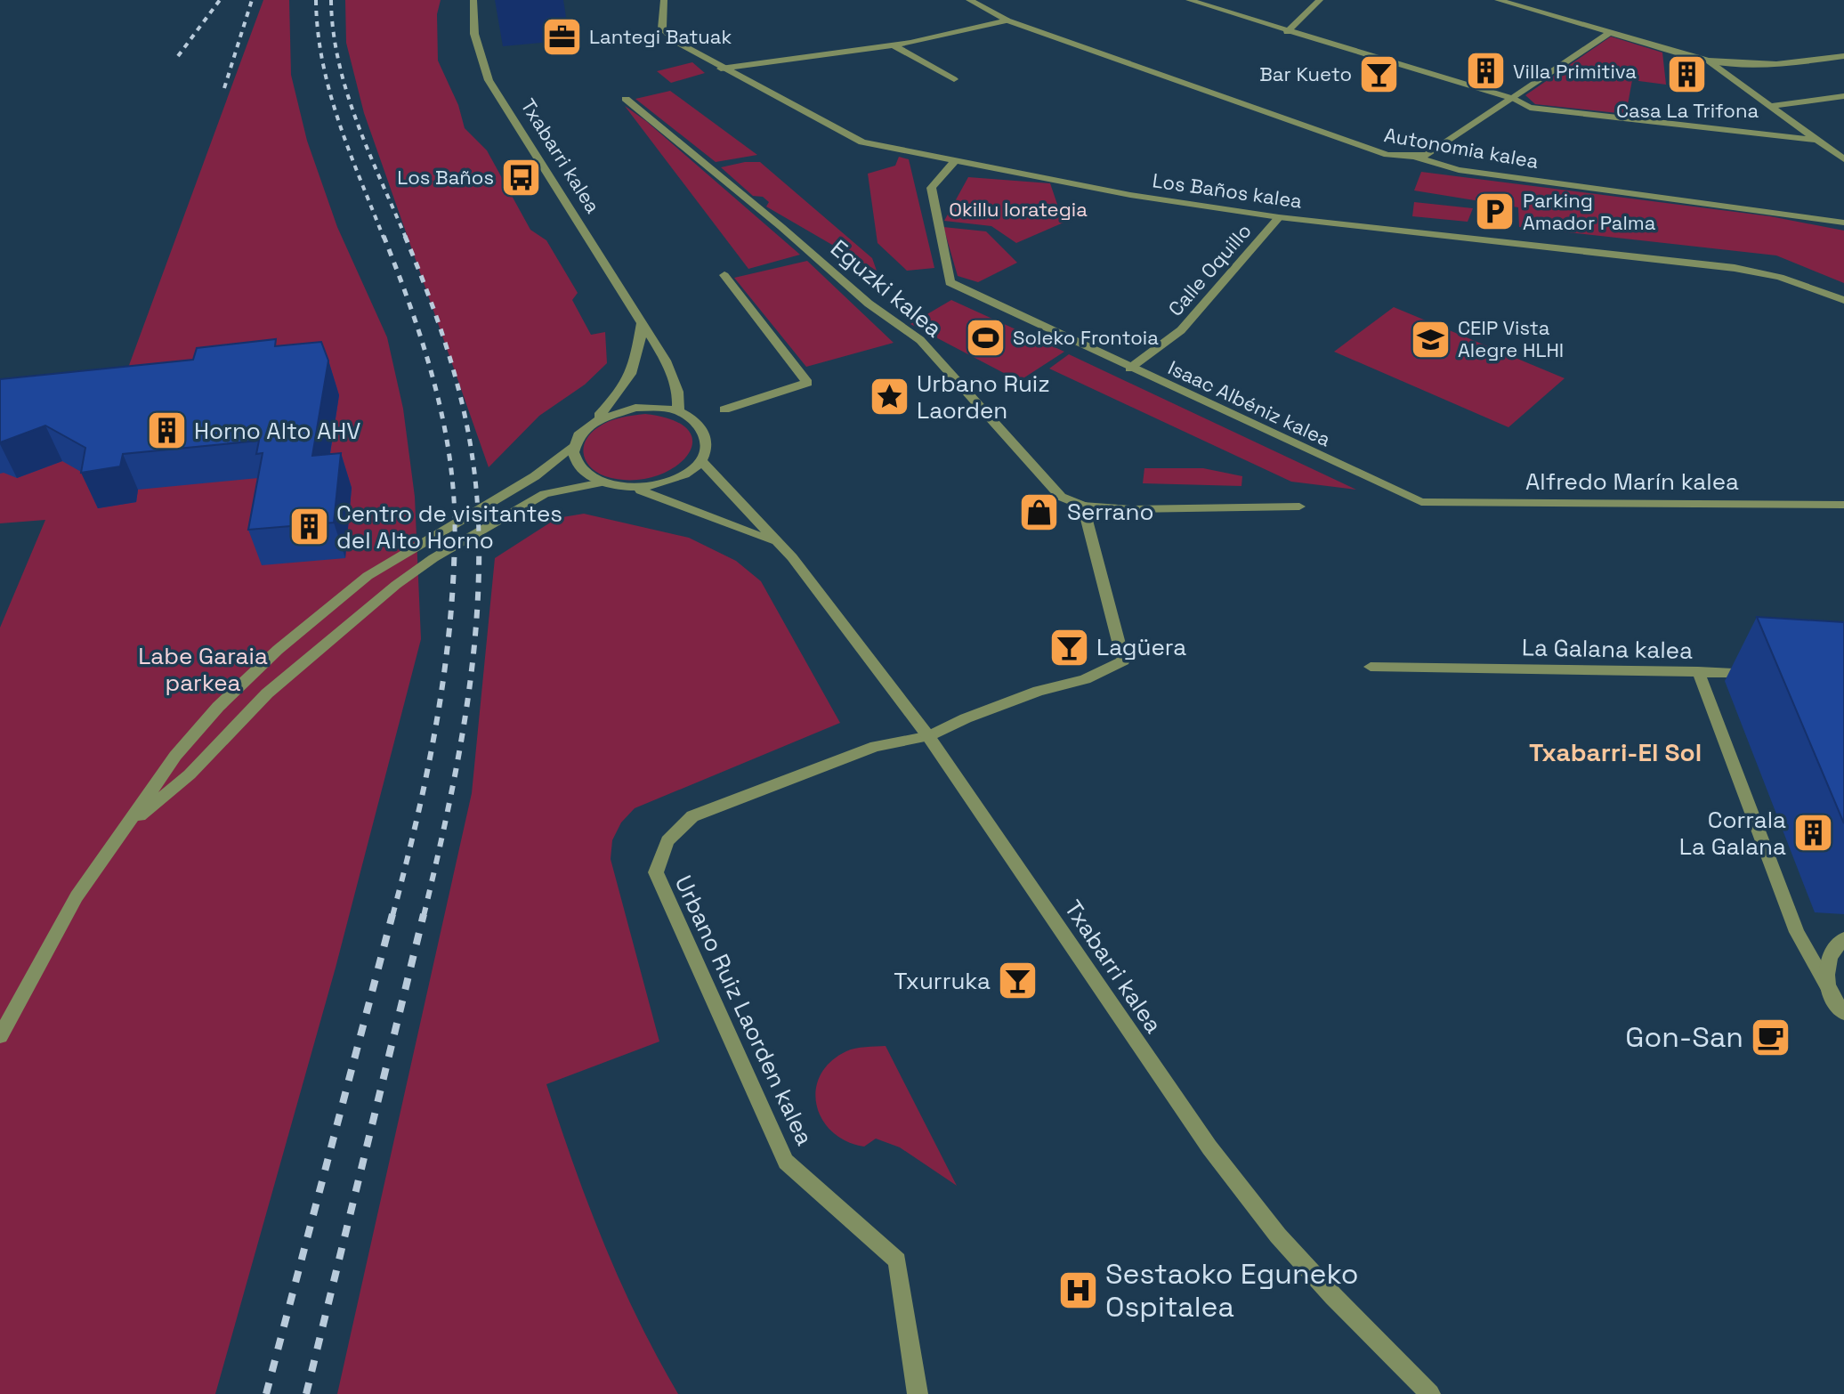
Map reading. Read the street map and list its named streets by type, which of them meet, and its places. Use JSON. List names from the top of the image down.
{
  "streets": {
    "street": [
      "Autonomia kalea",
      "Txabarri kalea",
      "Los Baños kalea",
      "Calle Oquillo",
      "Eguzki kalea",
      "Isaac Albéniz kalea",
      "Alfredo Marín kalea",
      "La Galana kalea",
      "Urbano Ruiz Laorden kalea"
    ]
  },
  "crossings": [
    ["Txabarri kalea", "Urbano Ruiz Laorden kalea"],
    ["Los Baños kalea", "Calle Oquillo"],
    ["Los Baños kalea", "Isaac Albéniz kalea"],
    ["Calle Oquillo", "Isaac Albéniz kalea"],
    ["Isaac Albéniz kalea", "Alfredo Marín kalea"]
  ],
  "districts": ["Txabarri-El Sol"],
  "parks": ["Okillu lorategia", "Labe Garaia parkea"],
  "places": {
    "office": ["Lantegi Batuak"],
    "building": [
      "Villa Primitiva",
      "Casa La Trifona",
      "Horno Alto AHV",
      "Centro de visitantes del Alto Horno",
      "Corrala La Galana"
    ],
    "bar": ["Bar Kueto", "Lagüera", "Txurruka"],
    "bus stop": ["Los Baños"],
    "parking": ["Parking Amador Palma"],
    "sports": ["Soleko Frontoia"],
    "school or university": ["CEIP Vista Alegre HLHI"],
    "place": ["Urbano Ruiz Laorden"],
    "shop": ["Serrano"],
    "cafe": ["Gon-San"],
    "hospital": ["Sestaoko Eguneko Ospitalea"]
  }
}
